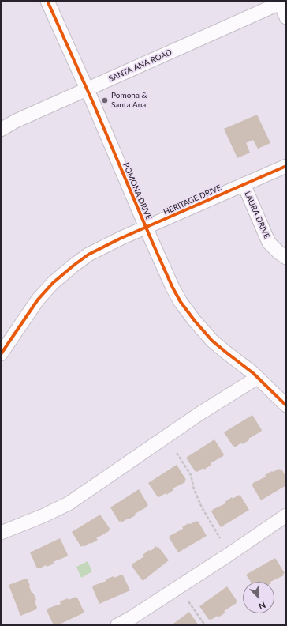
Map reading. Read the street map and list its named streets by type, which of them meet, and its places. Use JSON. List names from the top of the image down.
{
  "streets": {
    "street": [
      "SANTA ANA ROAD",
      "POMONA DRIVE",
      "HERITAGE DRIVE",
      "LAURA DRIVE"
    ]
  },
  "crossings": [
    ["SANTA ANA ROAD", "POMONA DRIVE"],
    ["POMONA DRIVE", "HERITAGE DRIVE"],
    ["HERITAGE DRIVE", "LAURA DRIVE"]
  ],
  "places": ["Pomona & Santa Ana"],
  "north": "bottom right"
}
